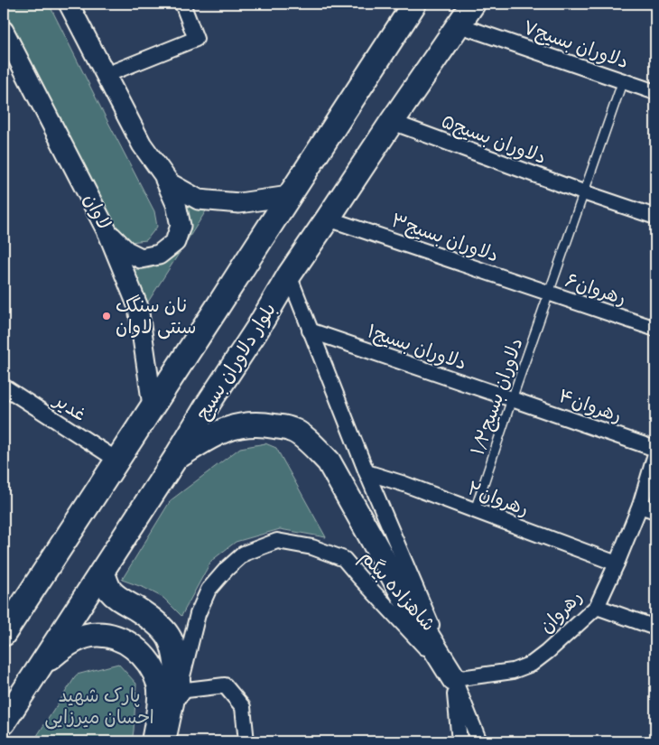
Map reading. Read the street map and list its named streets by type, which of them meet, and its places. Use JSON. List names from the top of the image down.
{
  "streets": {
    "main road": ["بلوار دلاوران بسیج"],
    "street": [
      "دلاوران بسیج۷",
      "دلاوران بسیج۵",
      "لاوان",
      "دلاوران بسیج۳",
      "رهروان۶",
      "دلاوران بسیج۱",
      "رهروان۴",
      "غدیر",
      "رهروان۲",
      "شاهزاده بیگم",
      "رهروان"
    ],
    "lane": ["دلاوران بسیج۱/۲"]
  },
  "crossings": [
    ["دلاوران بسیج۷", "بلوار دلاوران بسیج"],
    ["دلاوران بسیج۷", "دلاوران بسیج۱/۲"],
    ["دلاوران بسیج۵", "بلوار دلاوران بسیج"],
    ["دلاوران بسیج۵", "دلاوران بسیج۱/۲"],
    ["دلاوران بسیج۳", "رهروان۶"],
    ["دلاوران بسیج۳", "بلوار دلاوران بسیج"],
    ["دلاوران بسیج۳", "دلاوران بسیج۱/۲"],
    ["رهروان۶", "دلاوران بسیج۱/۲"],
    ["دلاوران بسیج۱", "دلاوران بسیج۱/۲"],
    ["دلاوران بسیج۱", "رهروان۴"],
    ["دلاوران بسیج۱/۲", "رهروان۴"],
    ["دلاوران بسیج۱/۲", "رهروان۲"],
    ["رهروان۲", "رهروان"],
    ["شاهزاده بیگم", "رهروان"]
  ],
  "parks": ["پارک شهید احسان میرزایی"],
  "places": ["نان سنگک سنتی لاوان"]
}
